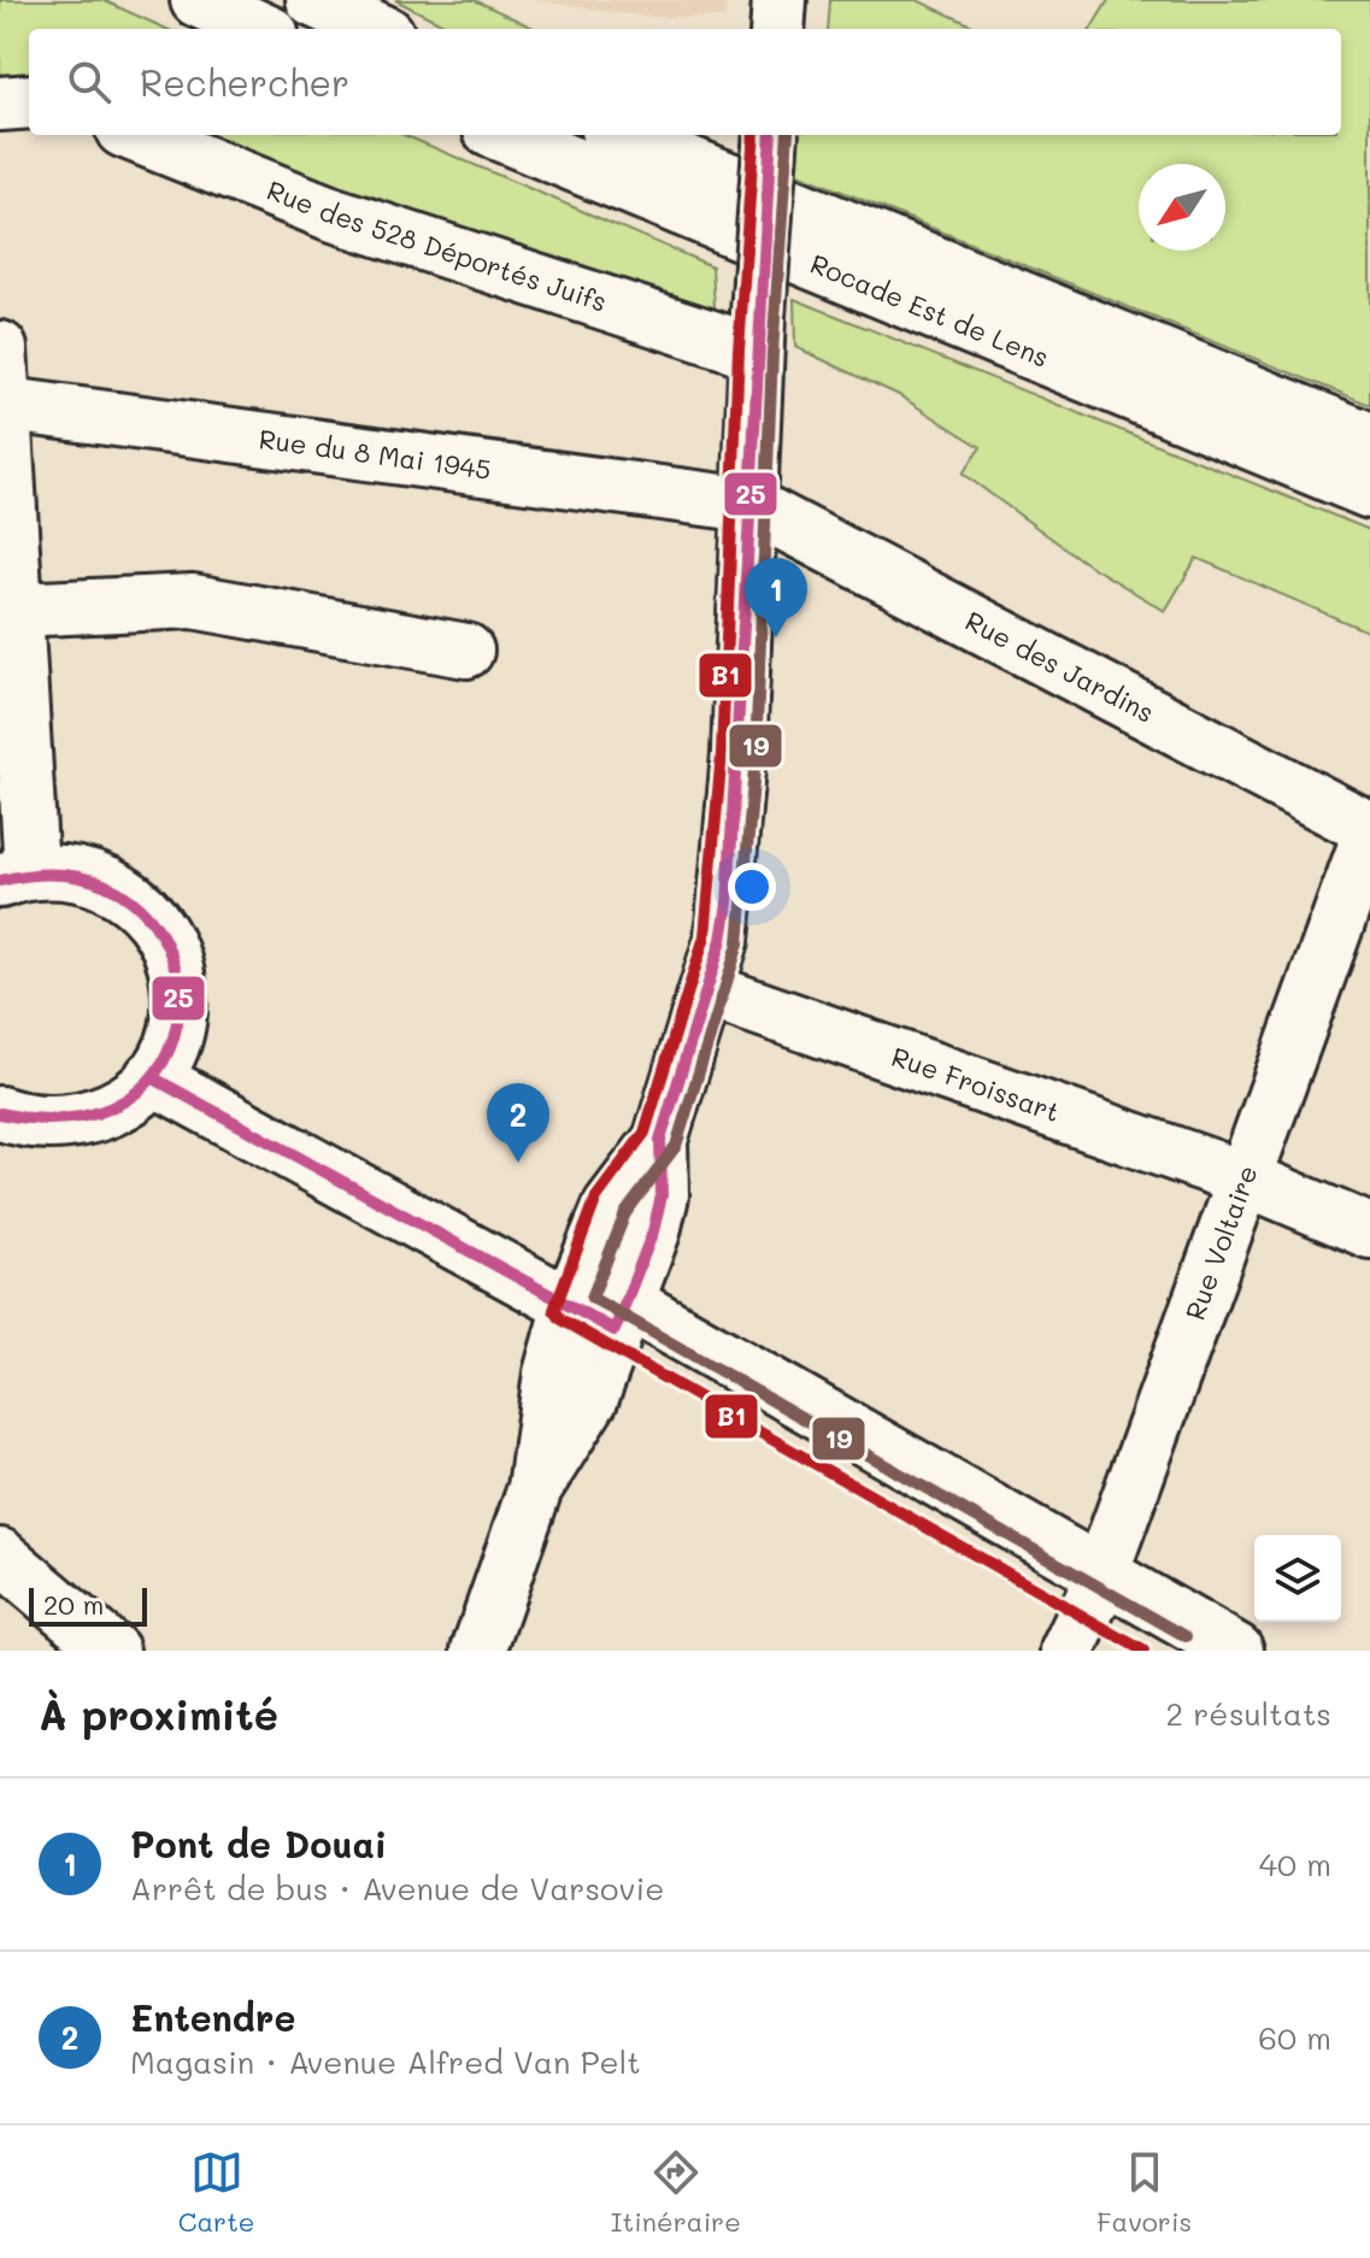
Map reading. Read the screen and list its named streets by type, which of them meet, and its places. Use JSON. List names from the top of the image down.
{
  "streets": {
    "main road": [
      "Rue des 528 Déportés Juifs",
      "Rocade Est de Lens",
      "Rue du 8 Mai 1945",
      "Rue des Jardins",
      "Rue Froissart",
      "Rue Voltaire"
    ]
  },
  "crossings": [
    ["Rue du 8 Mai 1945", "Rue des Jardins"],
    ["Rue des Jardins", "Rue Voltaire"],
    ["Rue Froissart", "Rue Voltaire"]
  ],
  "lines": ["transit line 25", "transit line B1", "transit line 19"],
  "scale_bar": "20 m",
  "north": "bottom left",
  "page": {
    "search": "Rechercher",
    "pins": ["1", "2"],
    "scale": "20 m",
    "heading": ["À proximité", "2 résultats"],
    "list": [
      {
        "mark": "1",
        "name": "Pont de Douai",
        "note": "Arrêt de bus · Avenue de Varsovie",
        "value": "40 m"
      },
      {
        "mark": "2",
        "name": "Entendre",
        "note": "Magasin · Avenue Alfred Van Pelt",
        "value": "60 m"
      }
    ],
    "nav": ["Carte", "Itinéraire", "Favoris"]
  }
}
